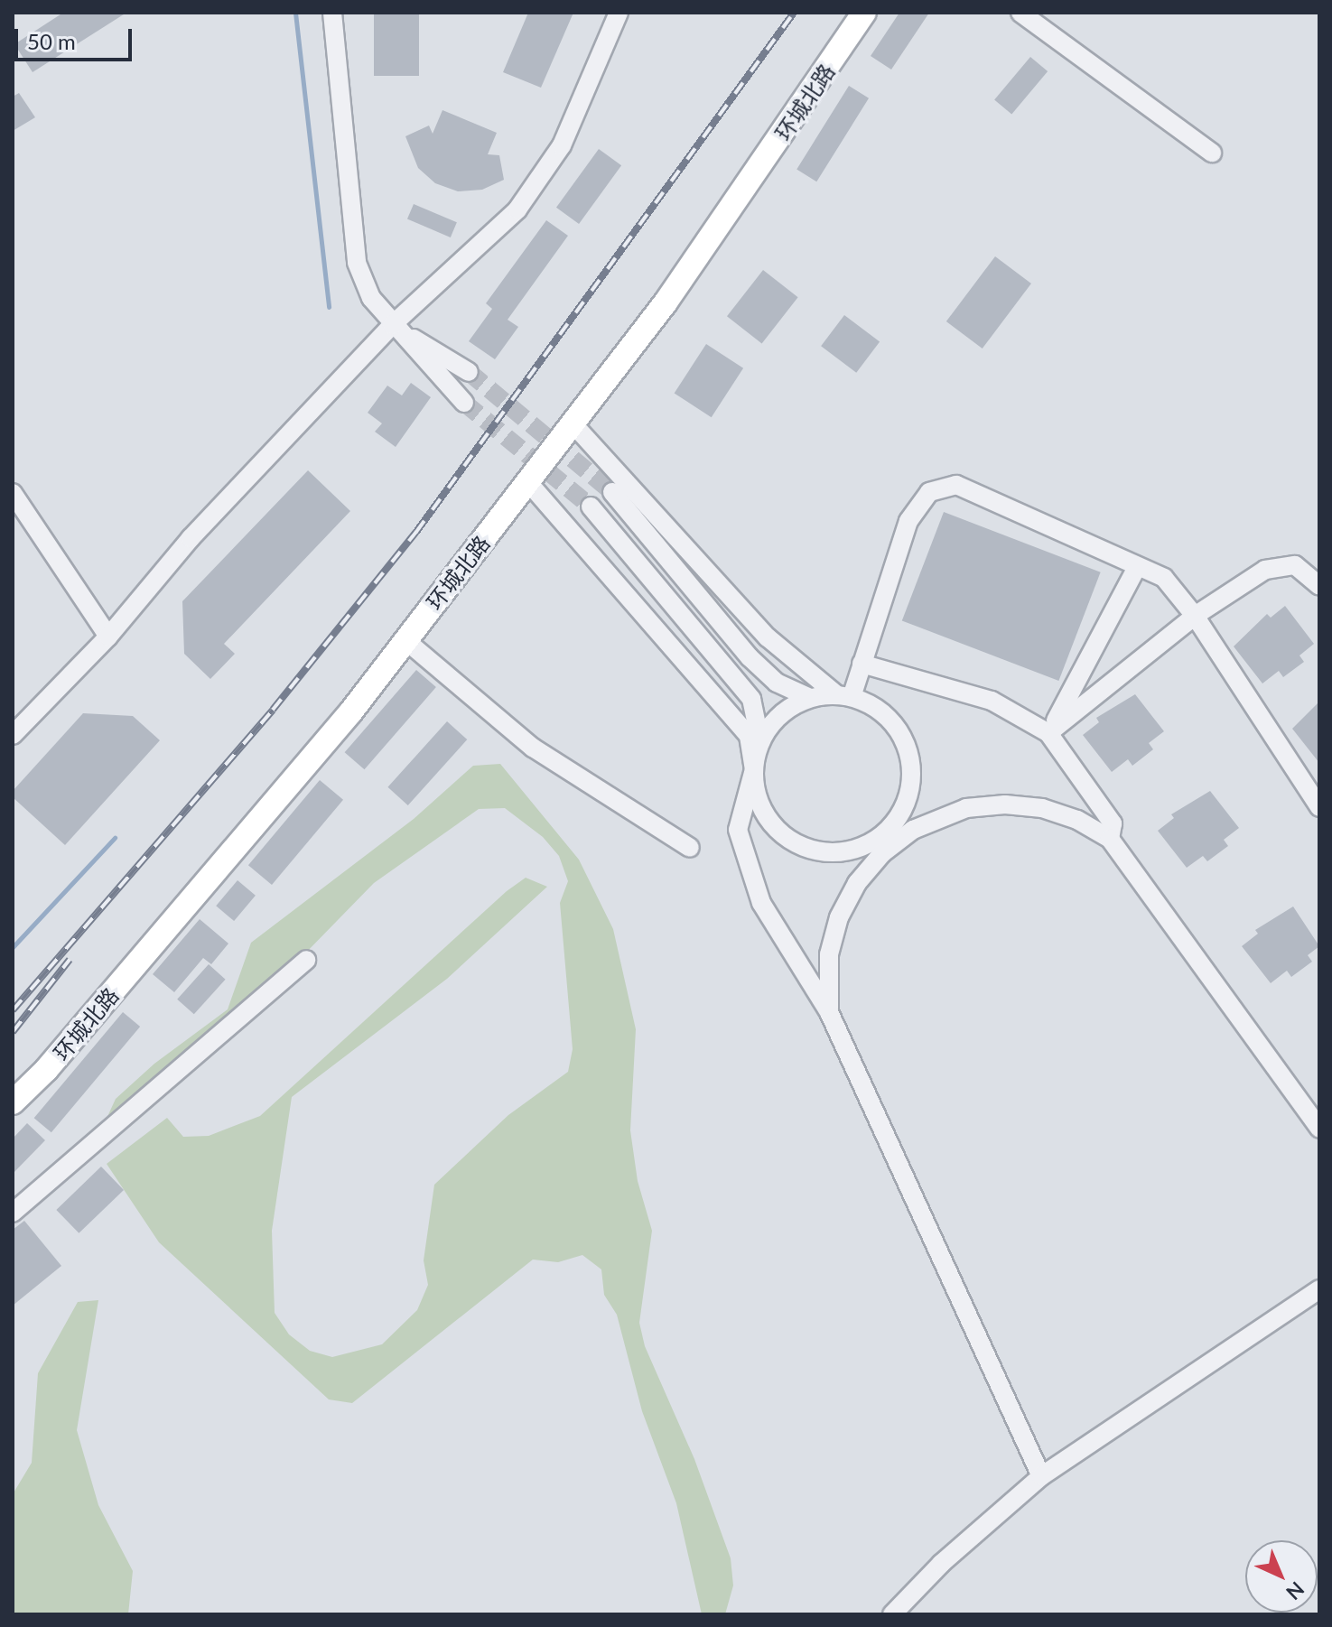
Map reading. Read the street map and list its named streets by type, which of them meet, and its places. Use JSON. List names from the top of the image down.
{
  "streets": {
    "main road": ["环城北路"]
  },
  "scale_bar": "50 m",
  "north": "bottom right"
}
